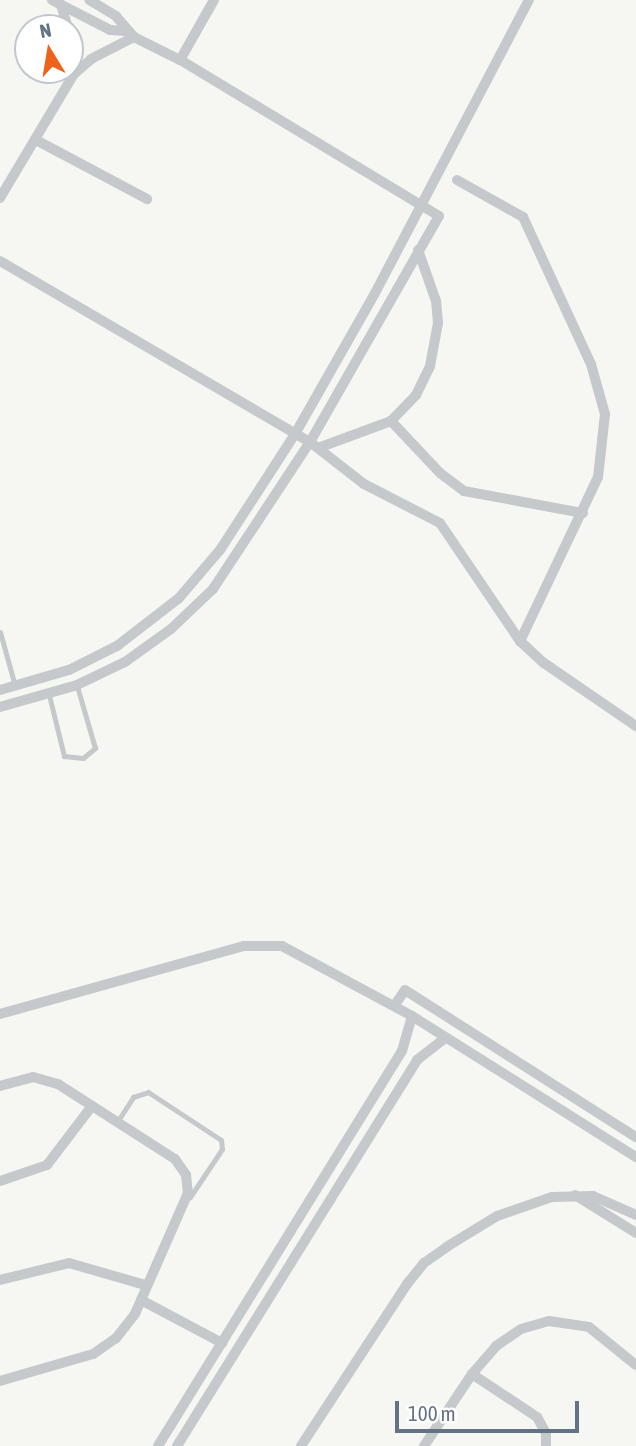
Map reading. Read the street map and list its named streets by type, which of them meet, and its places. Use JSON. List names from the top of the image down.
{
  "scale_bar": "100 m",
  "north": "top"
}
